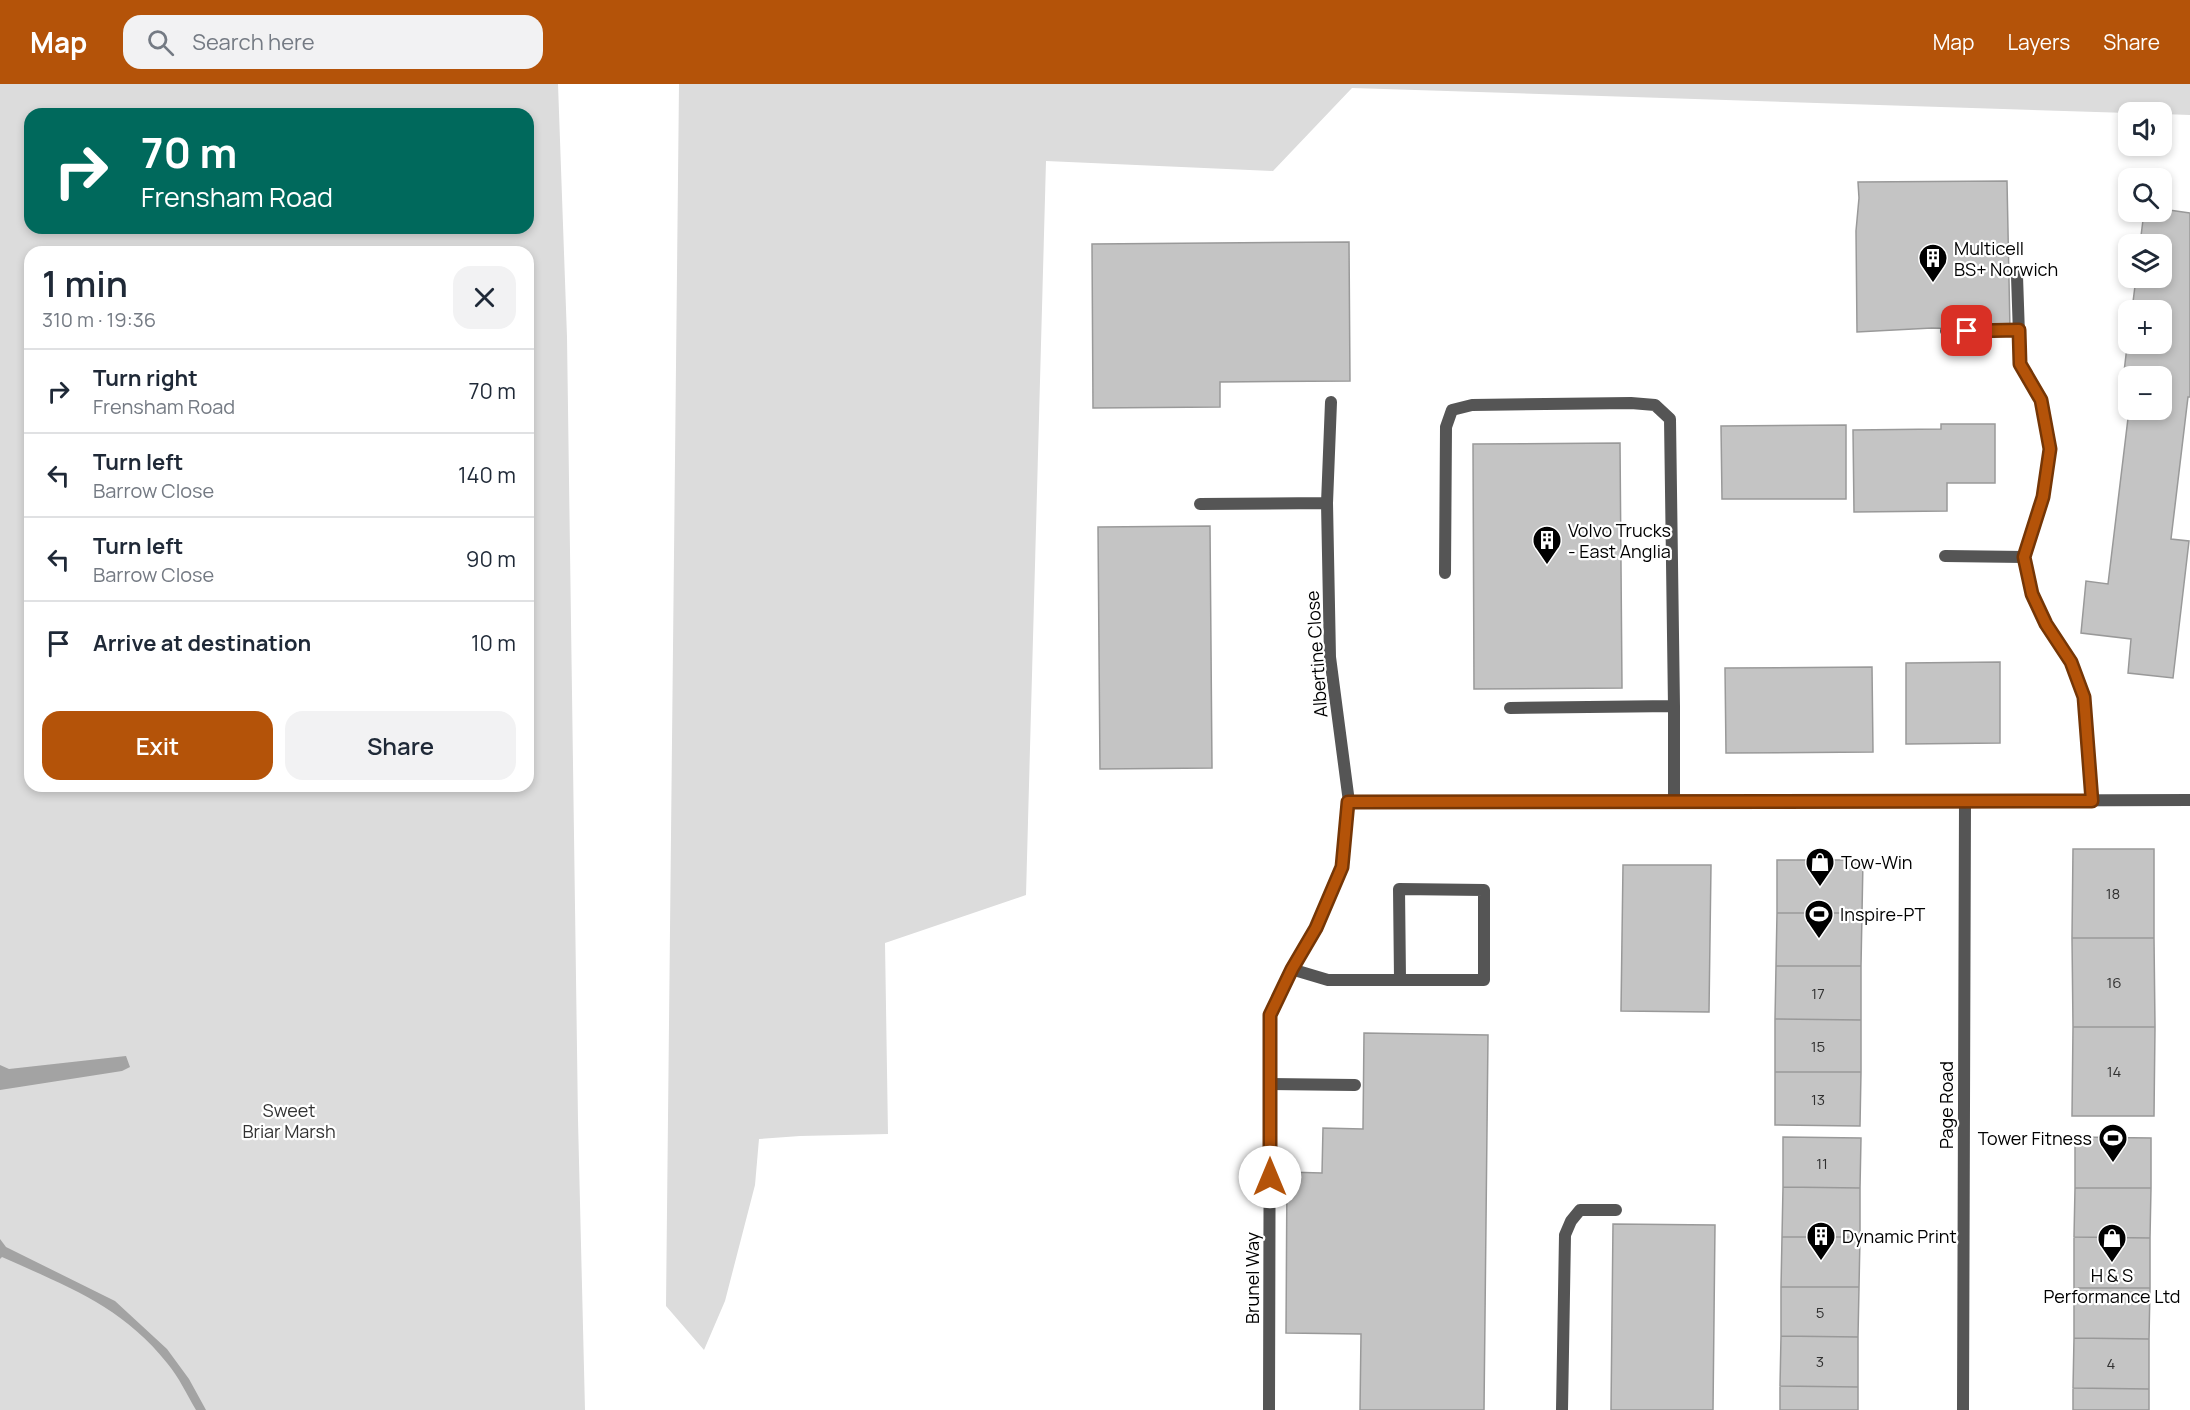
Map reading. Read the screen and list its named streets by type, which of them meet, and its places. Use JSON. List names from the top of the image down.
{
  "streets": {
    "street": ["Albertine Close", "Page Road", "Brunel Way"]
  },
  "crossings": [
    ["Albertine Close", "Brunel Way"]
  ],
  "parks": ["Sweet Briar Marsh"],
  "places": {
    "building": ["Multicell BS+ Norwich", "Volvo Trucks - East Anglia", "Dynamic Print"],
    "shop": ["Tow-Win", "H & S Performance Ltd"],
    "sports": ["Inspire-PT", "Tower Fitness"]
  },
  "house_numbers": [
    "18",
    "16",
    "17",
    "15",
    "14",
    "13",
    "11",
    "5",
    "3",
    "4"
  ],
  "page": {
    "header": "Map",
    "search": "Search here",
    "nav": ["Map", "Layers", "Share"],
    "map_buttons": ["+", "−"],
    "turn": ["70 m", "Frensham Road"],
    "heading": ["1 min", "310 m · 19:36"],
    "list": [
      {
        "name": "Turn right",
        "note": "Frensham Road",
        "value": "70 m"
      },
      {
        "name": "Turn left",
        "note": "Barrow Close",
        "value": "140 m"
      },
      {
        "name": "Turn left",
        "note": "Barrow Close",
        "value": "90 m"
      },
      {
        "name": "Arrive at destination",
        "value": "10 m"
      }
    ],
    "buttons": ["Exit", "Share"]
  }
}
